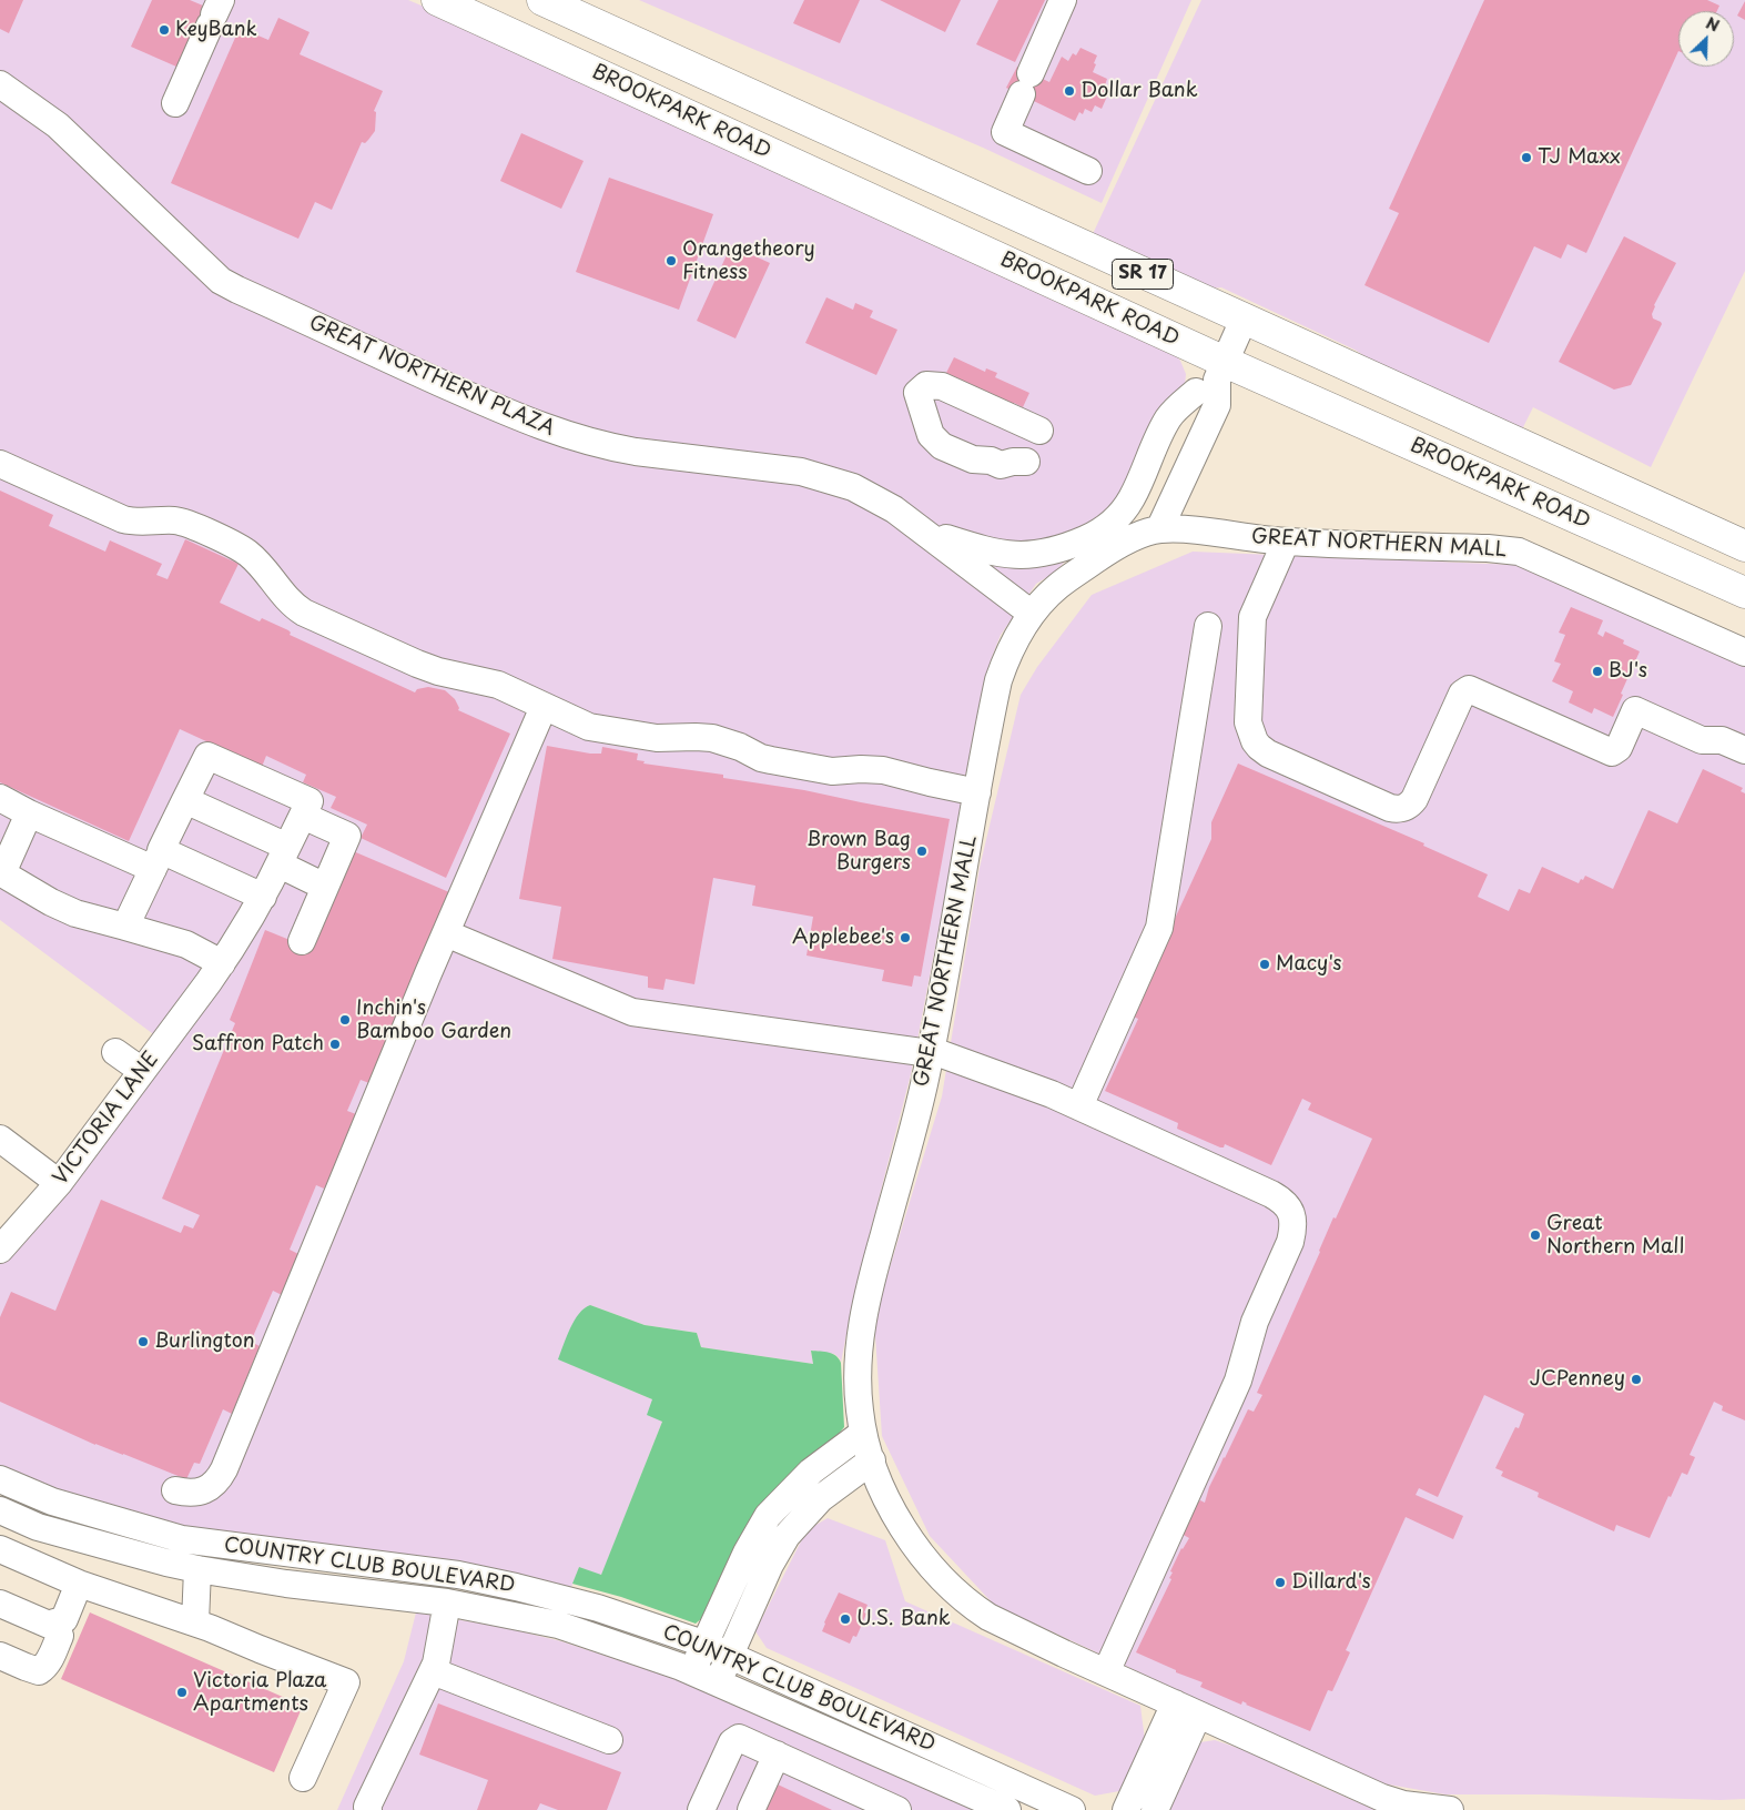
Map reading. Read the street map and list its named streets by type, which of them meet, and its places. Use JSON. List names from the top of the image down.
{
  "streets": {
    "main road": ["BROOKPARK ROAD", "SR 17"],
    "street": [
      "GREAT NORTHERN PLAZA",
      "GREAT NORTHERN MALL",
      "VICTORIA LANE",
      "COUNTRY CLUB BOULEVARD"
    ]
  },
  "crossings": [
    ["BROOKPARK ROAD", "GREAT NORTHERN PLAZA"],
    ["GREAT NORTHERN PLAZA", "GREAT NORTHERN MALL"]
  ],
  "places": [
    "KeyBank",
    "Dollar Bank",
    "TJ Maxx",
    "Orangetheory Fitness",
    "BJ's",
    "Brown Bag Burgers",
    "Applebee's",
    "Macy's",
    "Inchin's Bamboo Garden",
    "Saffron Patch",
    "Great Northern Mall",
    "Burlington",
    "JCPenney",
    "Dillard's",
    "U.S. Bank",
    "Victoria Plaza Apartments"
  ],
  "north": "top right"
}
